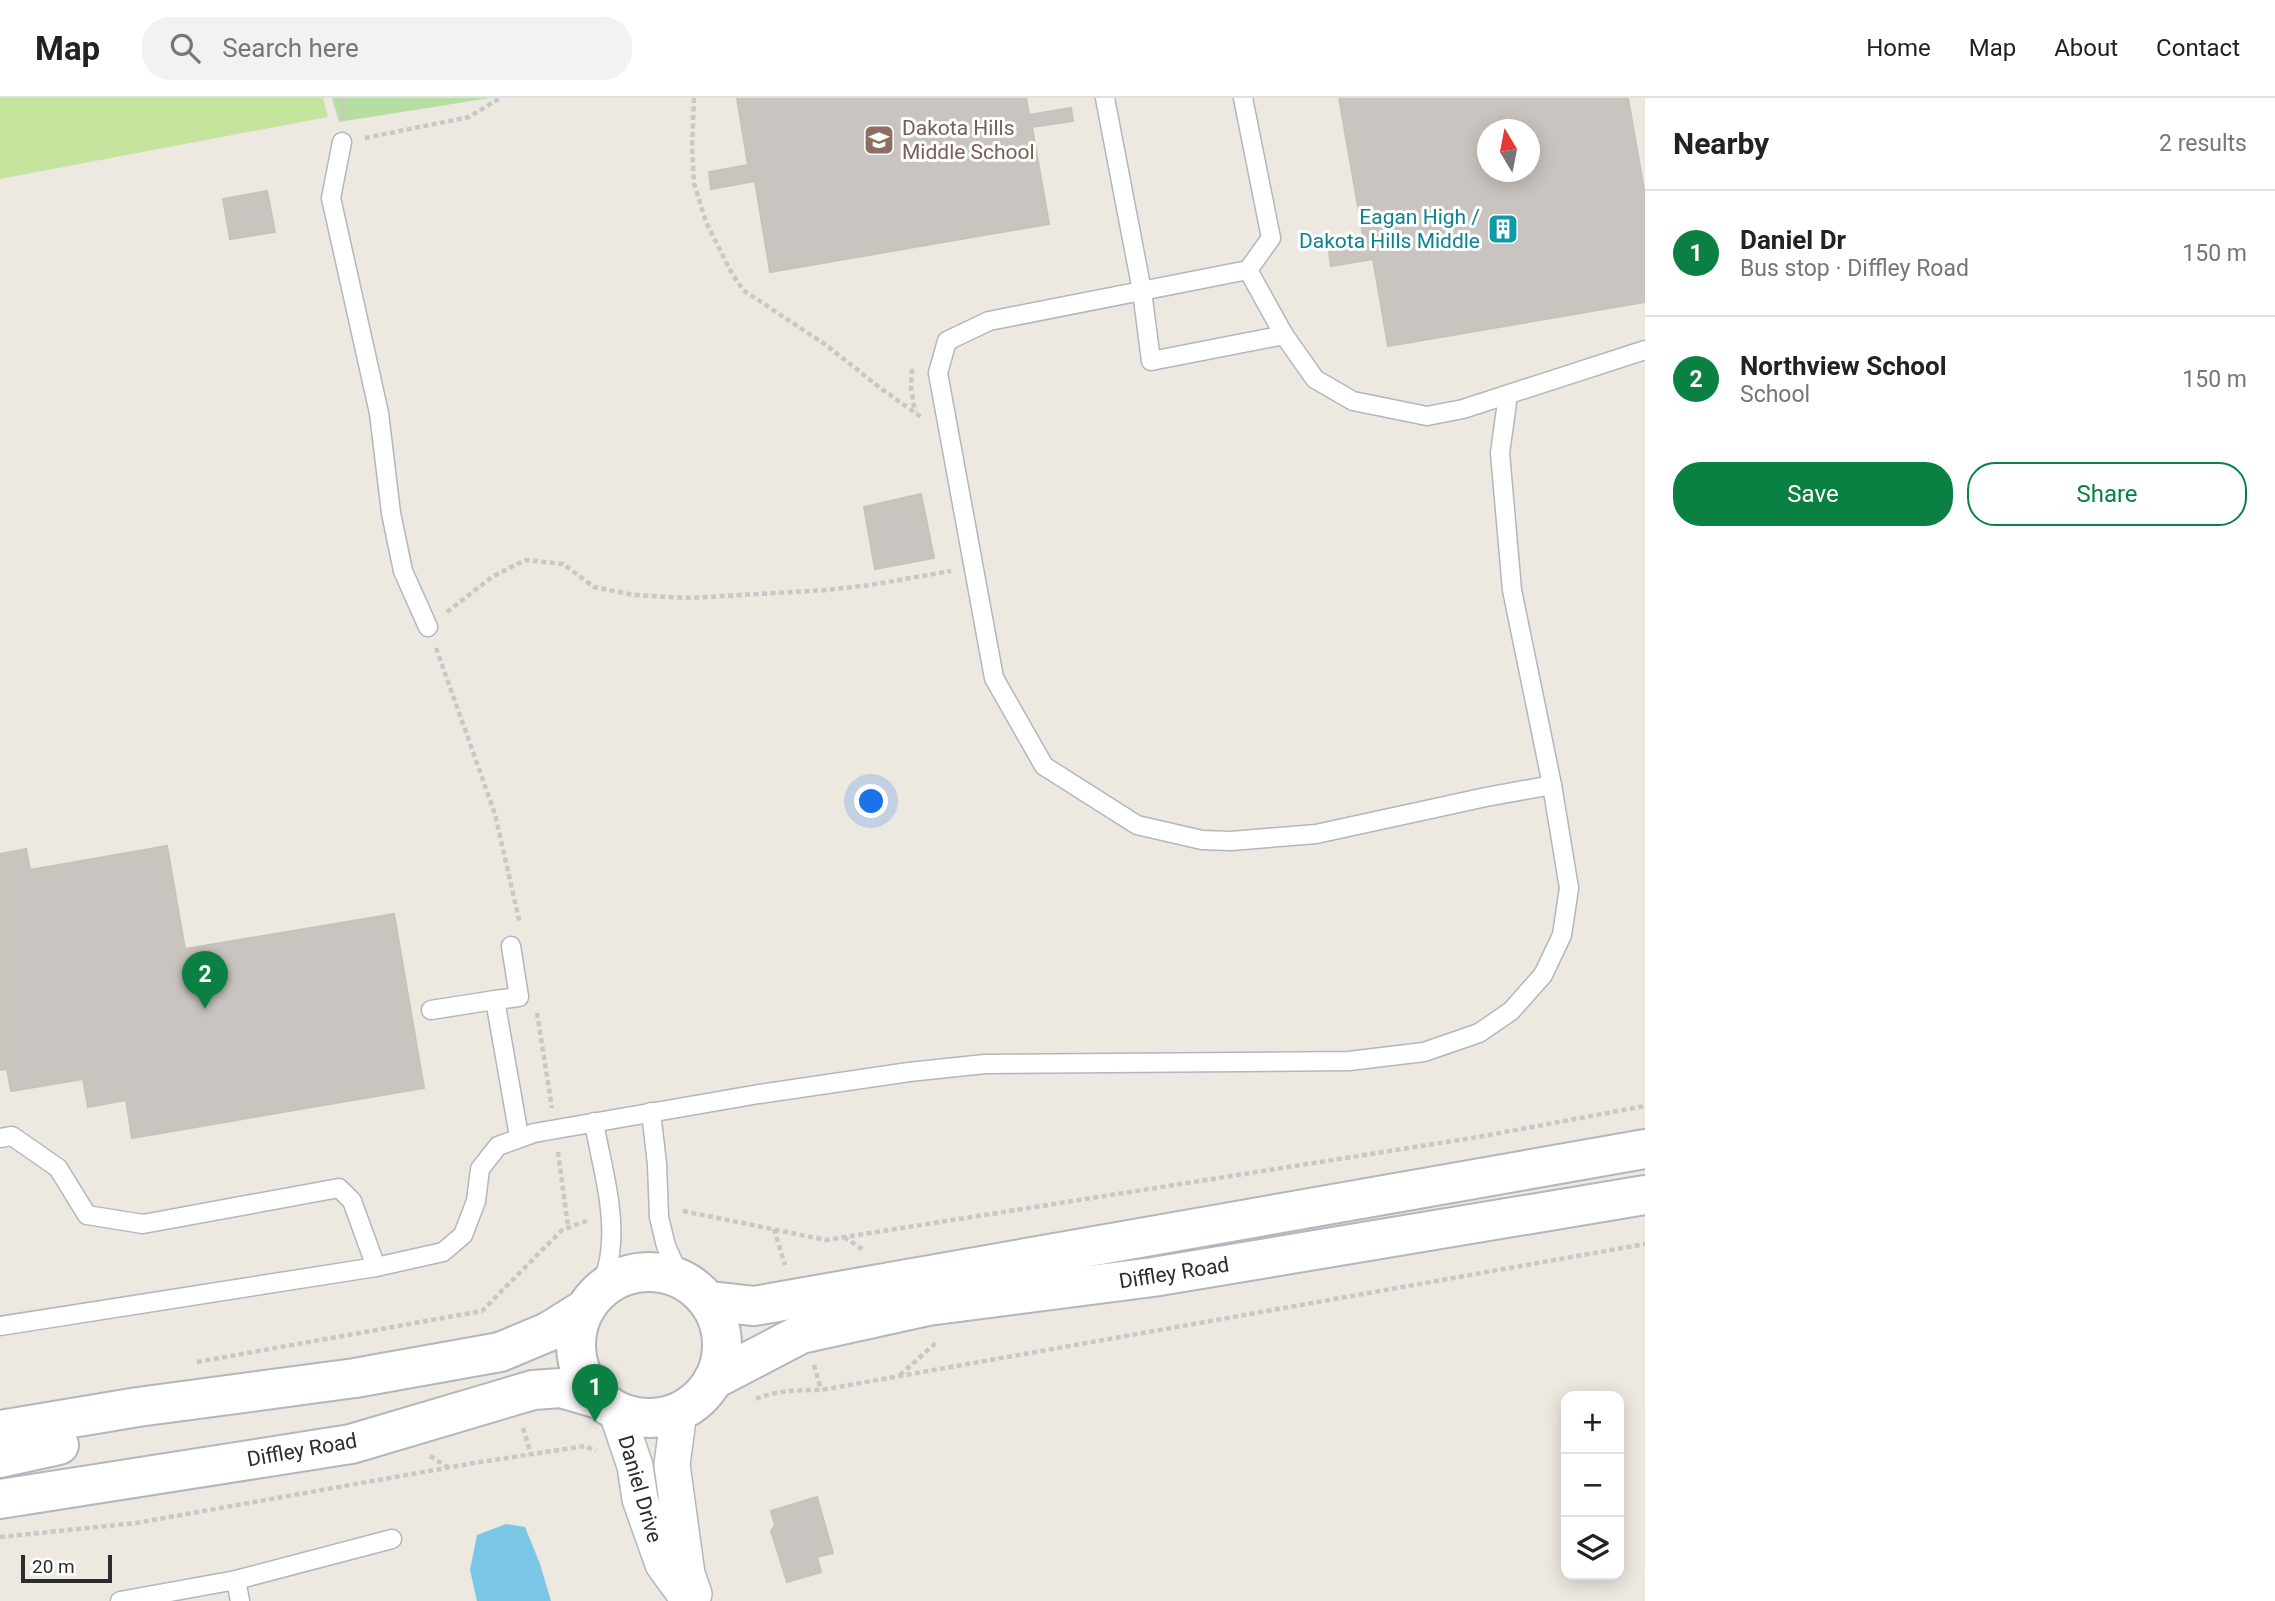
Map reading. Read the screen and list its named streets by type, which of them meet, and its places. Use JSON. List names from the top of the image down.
{
  "streets": {
    "main road": ["Diffley Road"],
    "street": ["Daniel Drive"]
  },
  "crossings": [
    ["Diffley Road", "Daniel Drive"]
  ],
  "places": {
    "school or university": ["Dakota Hills Middle School"],
    "building": ["Eagan High / Dakota Hills Middle"]
  },
  "scale_bar": "20 m",
  "north": "top",
  "page": {
    "header": "Map",
    "search": "Search here",
    "nav": [
      "Home",
      "Map",
      "About",
      "Contact"
    ],
    "heading": ["Nearby", "2 results"],
    "list": [
      {
        "mark": "1",
        "name": "Daniel Dr",
        "note": "Bus stop · Diffley Road",
        "value": "150 m"
      },
      {
        "mark": "2",
        "name": "Northview School",
        "note": "School",
        "value": "150 m"
      }
    ],
    "buttons": ["Save", "Share"],
    "pins": ["2", "1"],
    "map_buttons": ["+", "−"],
    "scale": "20 m"
  }
}
